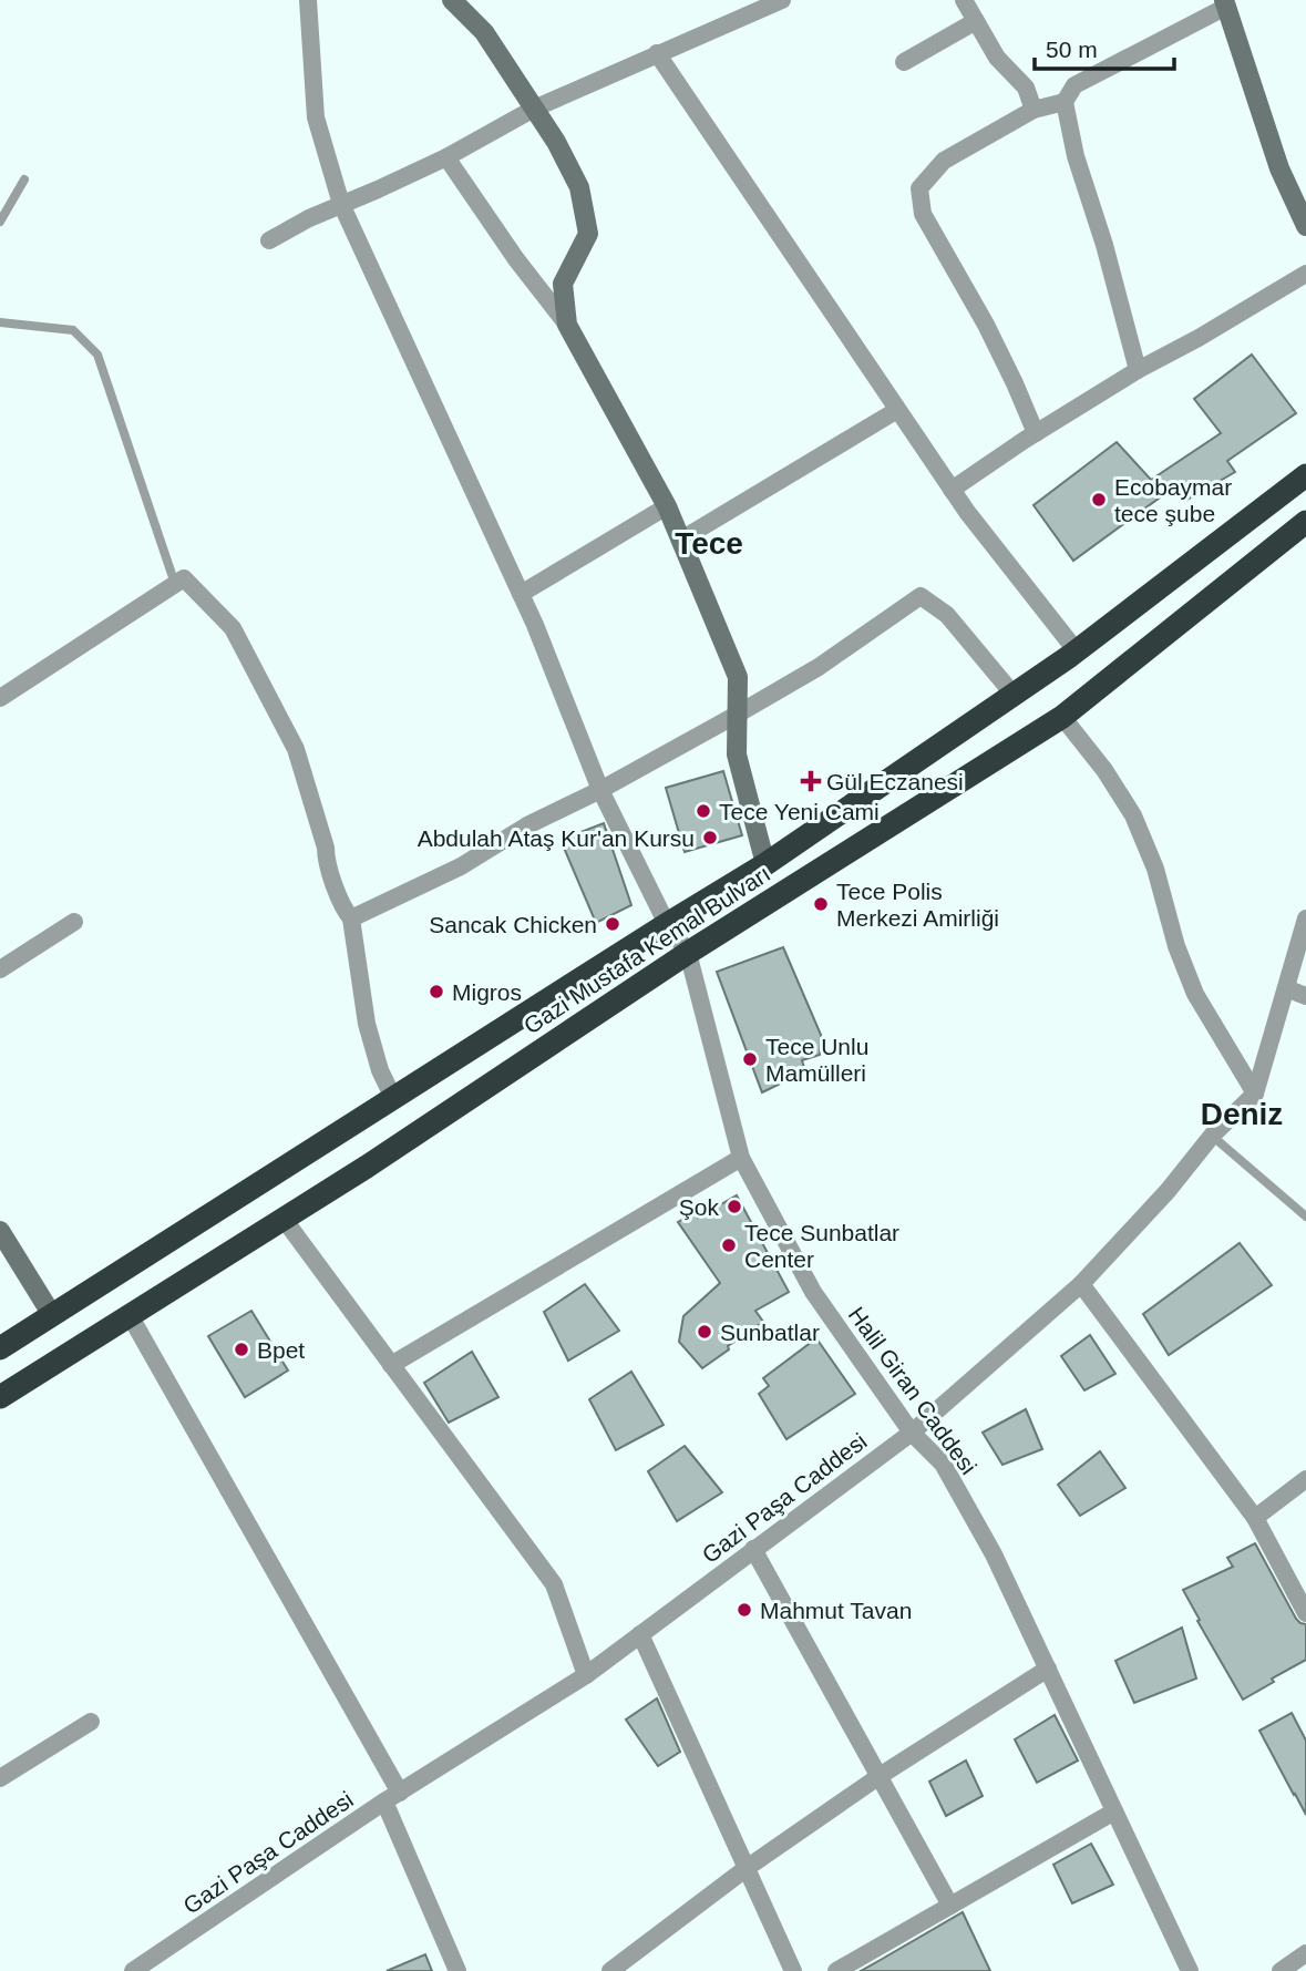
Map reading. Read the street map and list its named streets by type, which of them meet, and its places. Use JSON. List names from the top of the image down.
{
  "streets": {
    "highway": ["Gazi Mustafa Kemal Bulvarı"],
    "street": ["Halil Giran Caddesi", "Gazi Paşa Caddesi"]
  },
  "crossings": [
    ["Gazi Mustafa Kemal Bulvarı", "Halil Giran Caddesi"],
    ["Halil Giran Caddesi", "Gazi Paşa Caddesi"]
  ],
  "districts": ["Tece", "Deniz"],
  "places": {
    "other": [
      "Ecobaymar tece şube",
      "Tece Yeni Cami",
      "Abdulah Ataş Kur'an Kursu",
      "Tece Polis Merkezi Amirliği",
      "Sancak Chicken",
      "Migros",
      "Tece Unlu Mamülleri",
      "Şok",
      "Tece Sunbatlar Center",
      "Sunbatlar",
      "Bpet",
      "Mahmut Tavan"
    ],
    "health": ["Gül Eczanesi"]
  },
  "scale_bar": "50 m"
}
